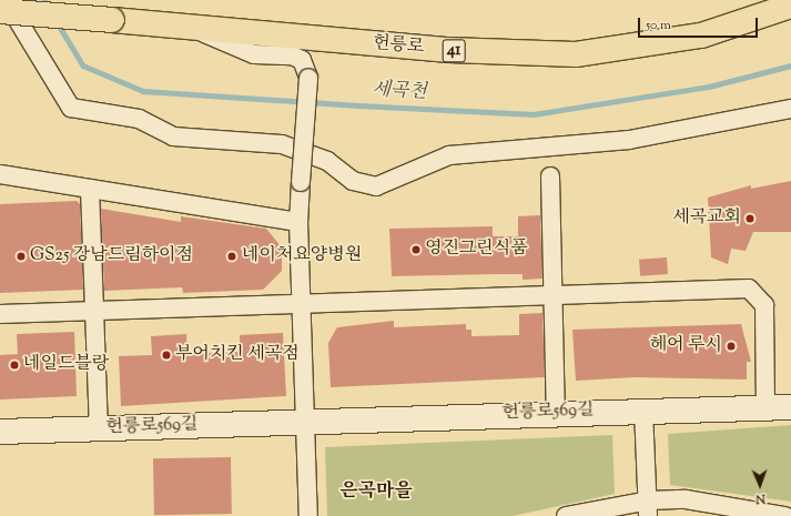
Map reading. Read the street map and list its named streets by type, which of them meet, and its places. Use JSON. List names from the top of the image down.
{
  "streets": {
    "main road": ["헌릉로", "41"],
    "street": ["헌릉로569길"]
  },
  "districts": ["은곡마을"],
  "water": ["세곡천"],
  "places": [
    "세곡교회",
    "영진그린식품",
    "GS25 강남드림하이점",
    "네이처요양병원",
    "헤어 루시",
    "부어치킨 세곡점",
    "네일드블랑"
  ],
  "scale_bar": "50 m",
  "north": "bottom"
}
